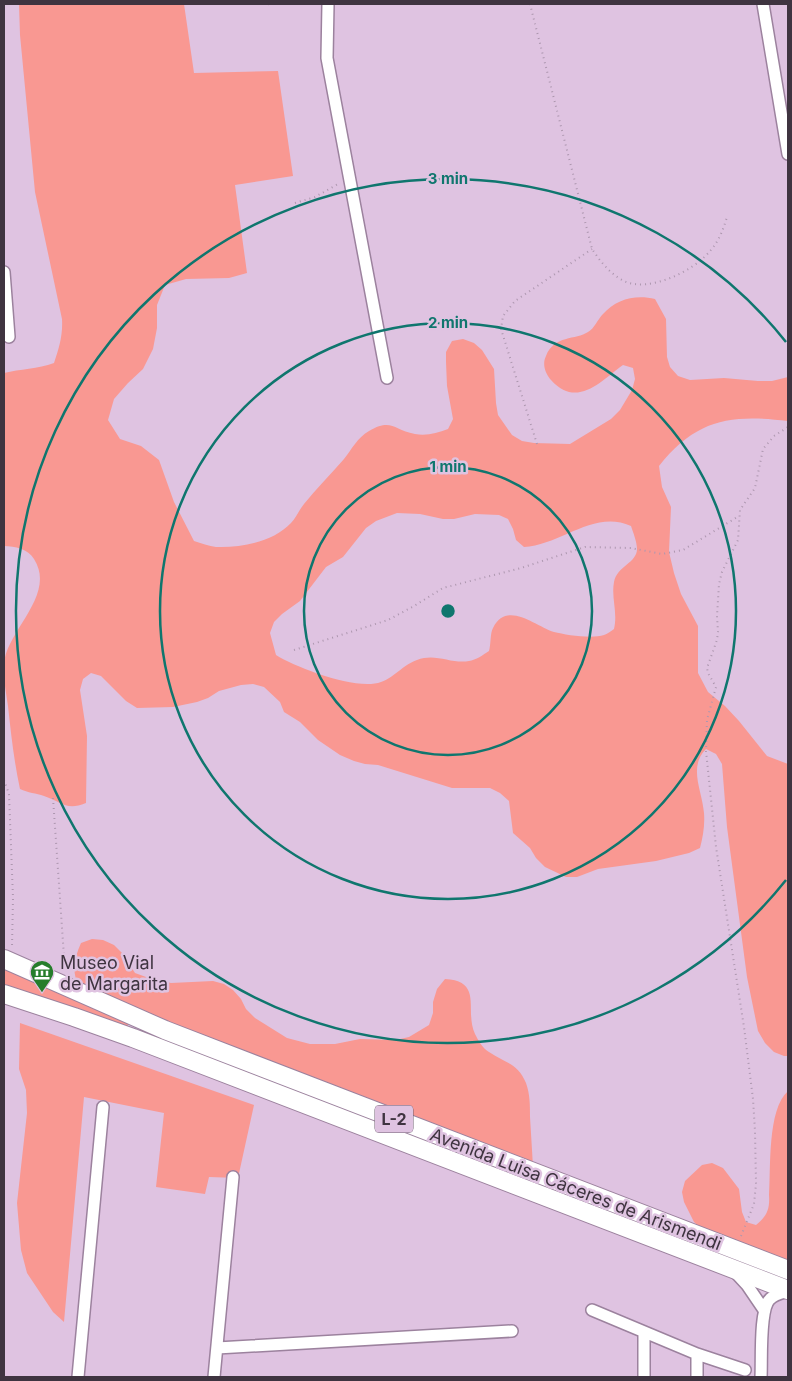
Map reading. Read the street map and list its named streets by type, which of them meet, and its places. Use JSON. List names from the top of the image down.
{
  "streets": {
    "main road": ["L-2", "Avenida Luisa Cáceres de Arismendi"]
  },
  "crossings": [
    ["L-2", "Avenida Luisa Cáceres de Arismendi"]
  ],
  "places": {
    "museum": ["Museo Vial de Margarita"]
  },
  "rings": ["3 min", "2 min", "1 min"]
}
